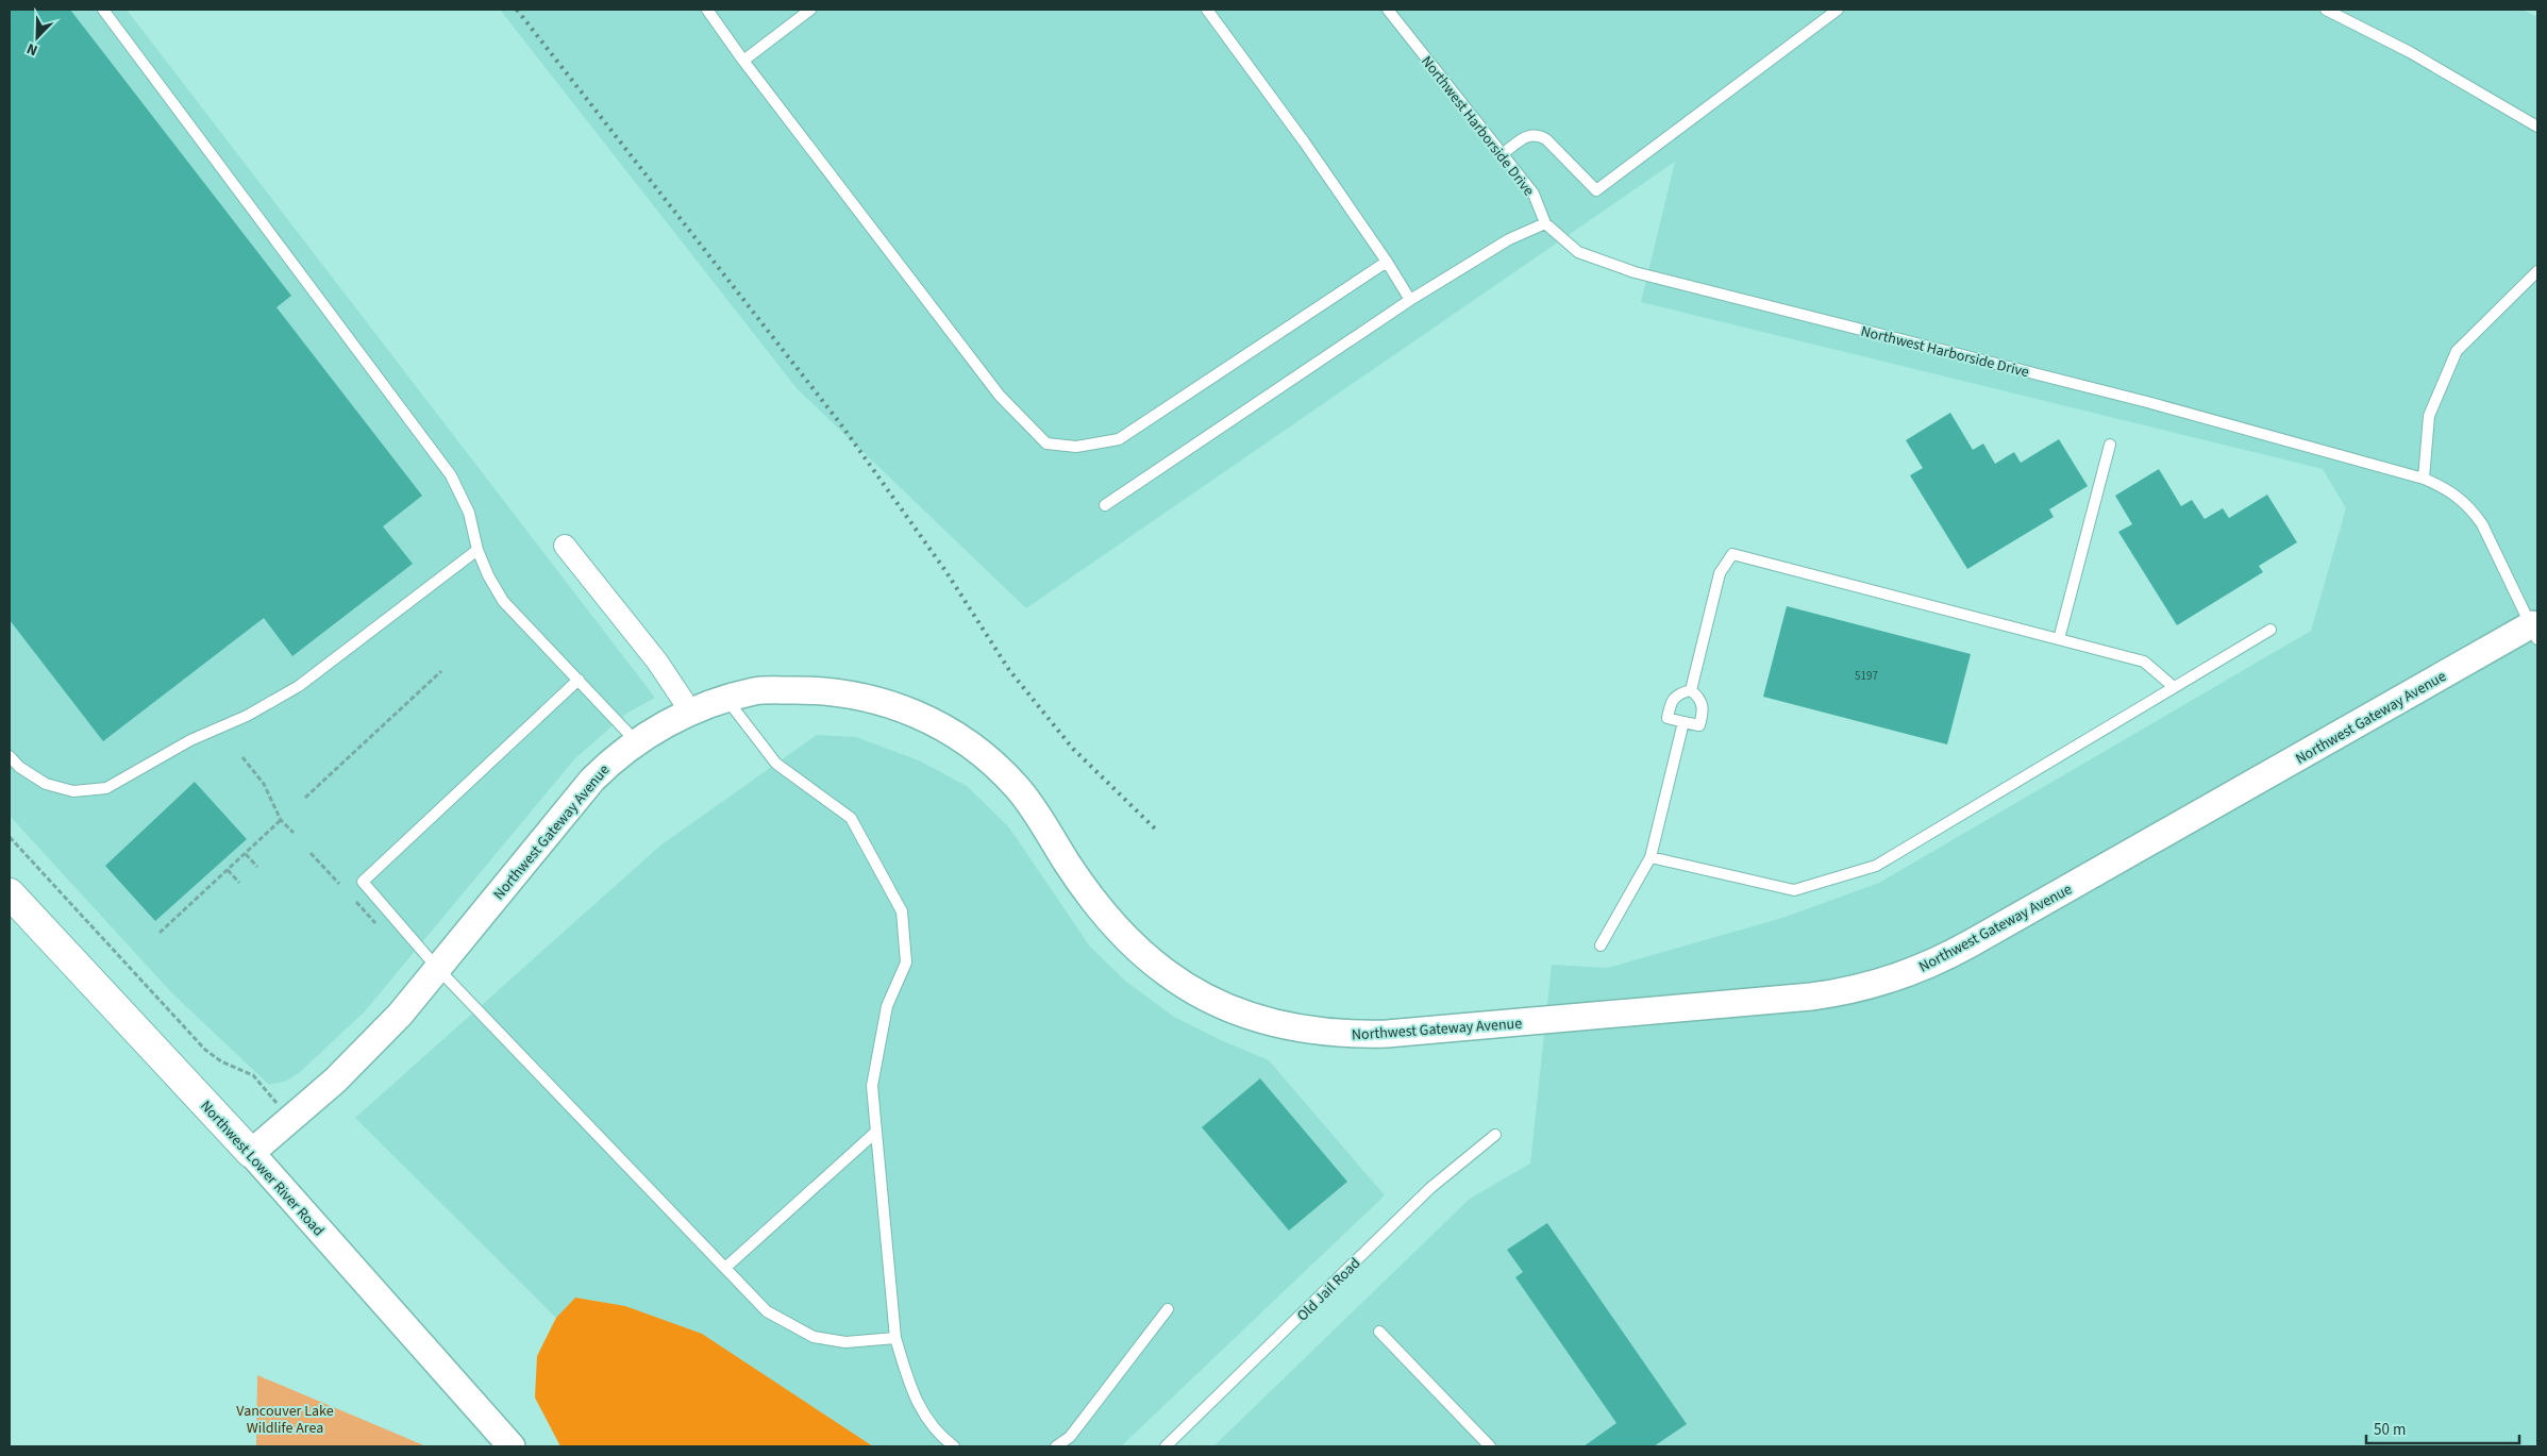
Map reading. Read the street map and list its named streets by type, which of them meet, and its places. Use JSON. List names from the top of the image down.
{
  "streets": {
    "main road": ["Northwest Lower River Road"],
    "street": ["Northwest Gateway Avenue"],
    "lane": ["Northwest Harborside Drive", "Old Jail Road"]
  },
  "crossings": [
    ["Northwest Harborside Drive", "Northwest Gateway Avenue"],
    ["Northwest Gateway Avenue", "Northwest Lower River Road"]
  ],
  "parks": ["Vancouver Lake Wildlife Area"],
  "house_numbers": ["5197"],
  "scale_bar": "50 m",
  "north": "bottom left"
}
